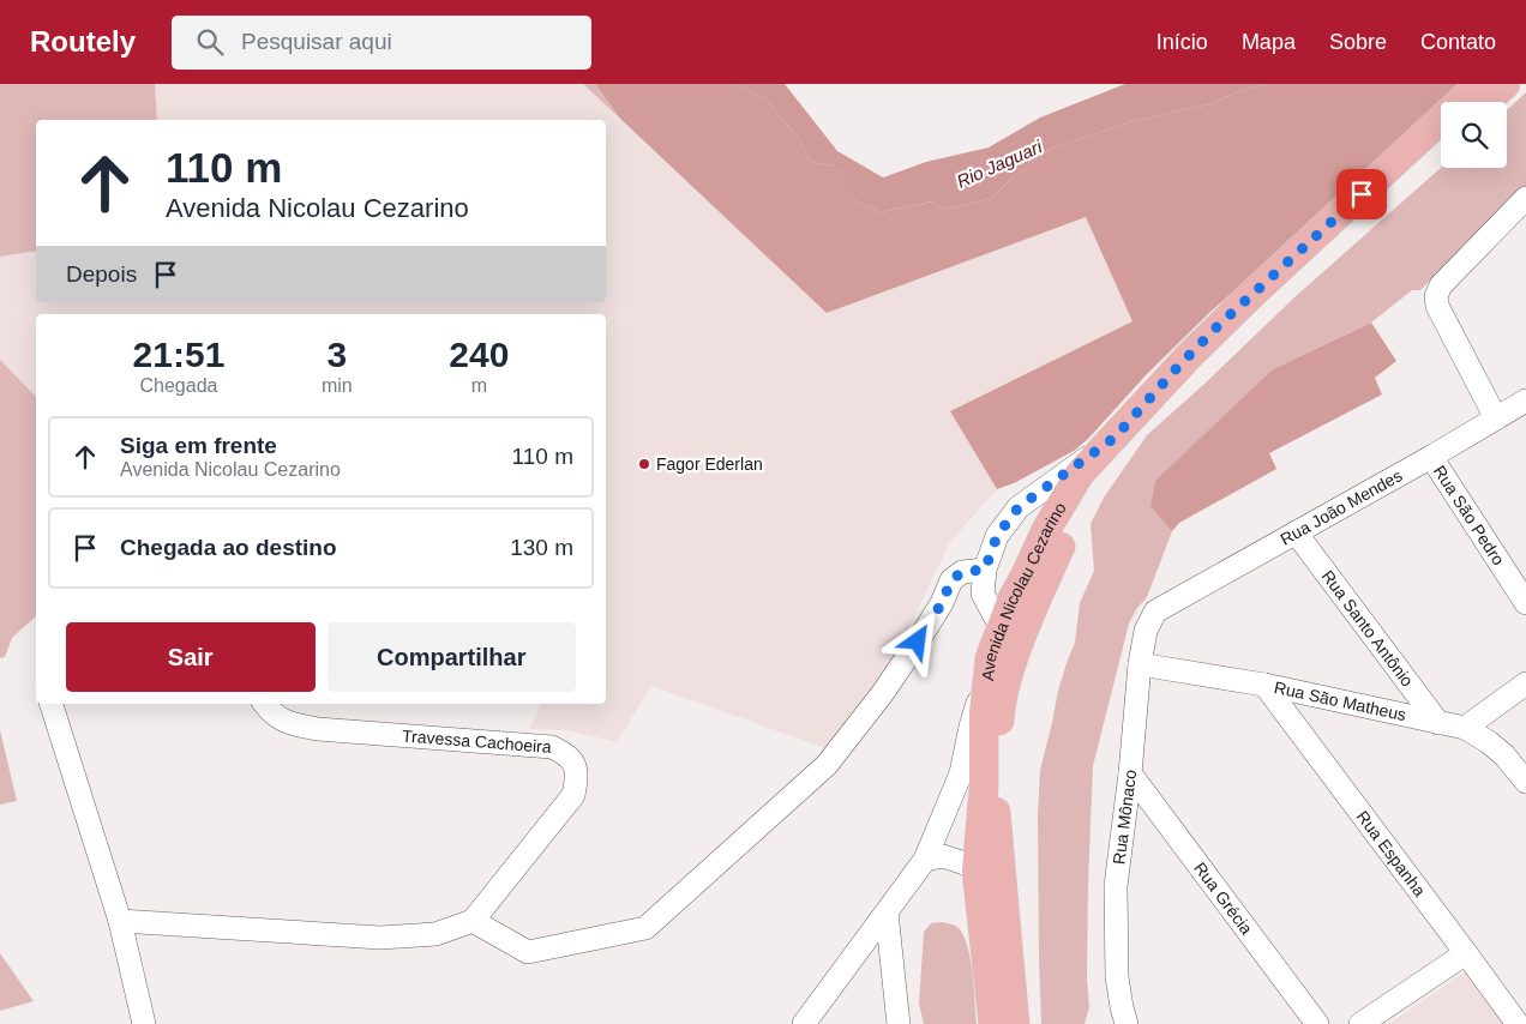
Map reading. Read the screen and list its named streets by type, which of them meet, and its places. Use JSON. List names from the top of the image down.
{
  "streets": {
    "main road": ["Avenida Nicolau Cezarino"],
    "street": [
      "Rua João Mendes",
      "Rua São Pedro",
      "Rua Santo Antônio",
      "Rua São Matheus",
      "Travessa Cachoeira",
      "Rua Mônaco",
      "Rua Espanha",
      "Rua Grécia"
    ]
  },
  "crossings": [
    ["Rua João Mendes", "Rua São Pedro"],
    ["Rua João Mendes", "Rua Santo Antônio"],
    ["Rua João Mendes", "Rua Mônaco"],
    ["Rua Santo Antônio", "Rua São Matheus"],
    ["Rua São Matheus", "Rua Mônaco"],
    ["Rua São Matheus", "Rua Espanha"],
    ["Rua Mônaco", "Rua Grécia"]
  ],
  "water": ["Rio Jaguari"],
  "places": ["Fagor Ederlan"],
  "page": {
    "header": "Routely",
    "search": "Pesquisar aqui",
    "nav": [
      "Início",
      "Mapa",
      "Sobre",
      "Contato"
    ],
    "turn": ["110 m", "Avenida Nicolau Cezarino"],
    "then": "Depois",
    "eta": [
      "21:51",
      "Chegada",
      "3",
      "min",
      "240",
      "m"
    ],
    "list": [
      {
        "name": "Siga em frente",
        "note": "Avenida Nicolau Cezarino",
        "value": "110 m"
      },
      {
        "name": "Chegada ao destino",
        "value": "130 m"
      }
    ],
    "buttons": ["Sair", "Compartilhar"]
  }
}
